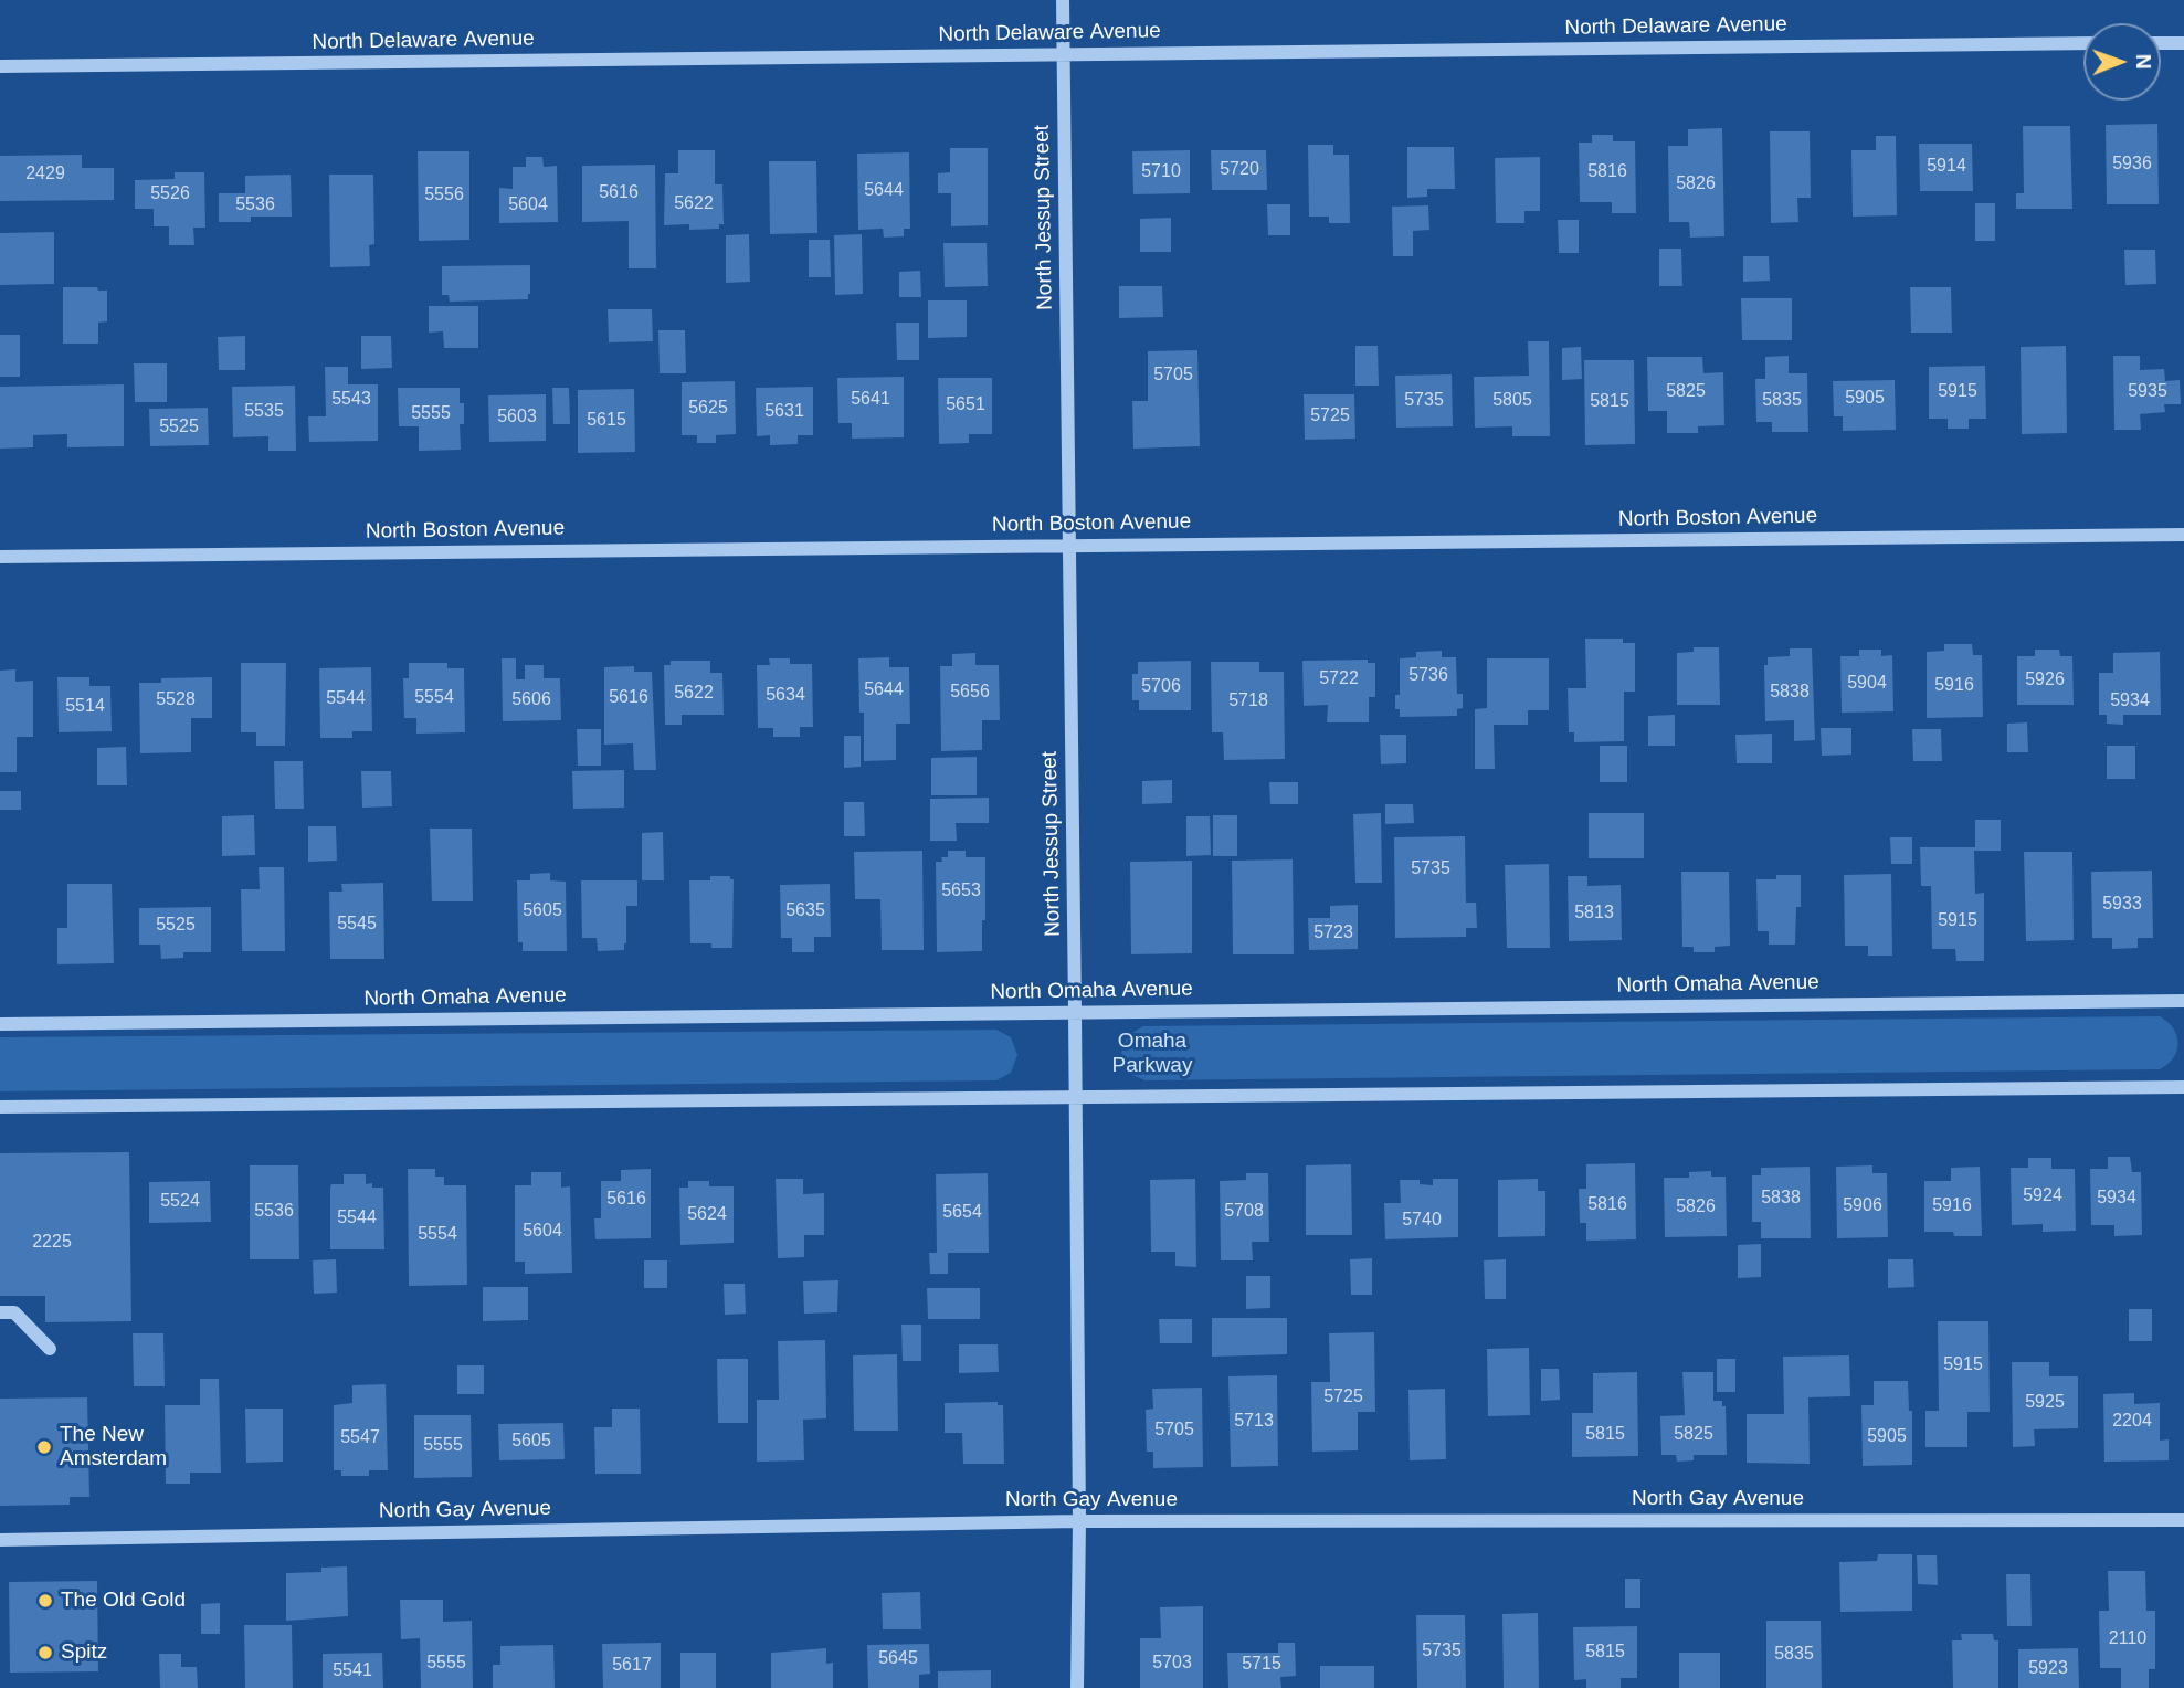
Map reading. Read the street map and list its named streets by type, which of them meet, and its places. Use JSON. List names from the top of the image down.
{
  "streets": {
    "street": [
      "North Delaware Avenue",
      "North Jessup Street",
      "North Boston Avenue",
      "North Omaha Avenue",
      "North Gay Avenue"
    ]
  },
  "crossings": [
    ["North Delaware Avenue", "North Jessup Street"],
    ["North Jessup Street", "North Boston Avenue"],
    ["North Jessup Street", "North Omaha Avenue"],
    ["North Jessup Street", "North Gay Avenue"]
  ],
  "parks": ["Omaha Parkway"],
  "places": ["The New Amsterdam", "The Old Gold", "Spitz"],
  "house_numbers": [
    "5936",
    "5914",
    "5720",
    "5710",
    "5816",
    "2429",
    "5826",
    "5644",
    "5616",
    "5526",
    "5556",
    "5622",
    "5536",
    "5604",
    "5705",
    "5825",
    "5915",
    "5935",
    "5905",
    "5543",
    "5641",
    "5735",
    "5805",
    "5835",
    "5815",
    "5651",
    "5625",
    "5535",
    "5631",
    "5555",
    "5725",
    "5603",
    "5615",
    "5525",
    "5736",
    "5722",
    "5926",
    "5904",
    "5916",
    "5706",
    "5644",
    "5656",
    "5838",
    "5622",
    "5634",
    "5554",
    "5616",
    "5544",
    "5528",
    "5606",
    "5718",
    "5934",
    "5514",
    "5735",
    "5653",
    "5933",
    "5605",
    "5635",
    "5813",
    "5915",
    "5545",
    "5525",
    "5723",
    "5924",
    "5838",
    "5934",
    "5616",
    "5524",
    "5816",
    "5906",
    "5916",
    "5826",
    "5536",
    "5708",
    "5654",
    "5624",
    "5544",
    "5740",
    "5604",
    "5554",
    "2225",
    "5915",
    "5725",
    "5925",
    "5713",
    "2204",
    "5705",
    "5815",
    "5825",
    "5905",
    "5547",
    "5605",
    "5555",
    "2110",
    "5735",
    "5815",
    "5835",
    "5645",
    "5555",
    "5703",
    "5715",
    "5617",
    "5923",
    "5541"
  ],
  "north": "right"
}
